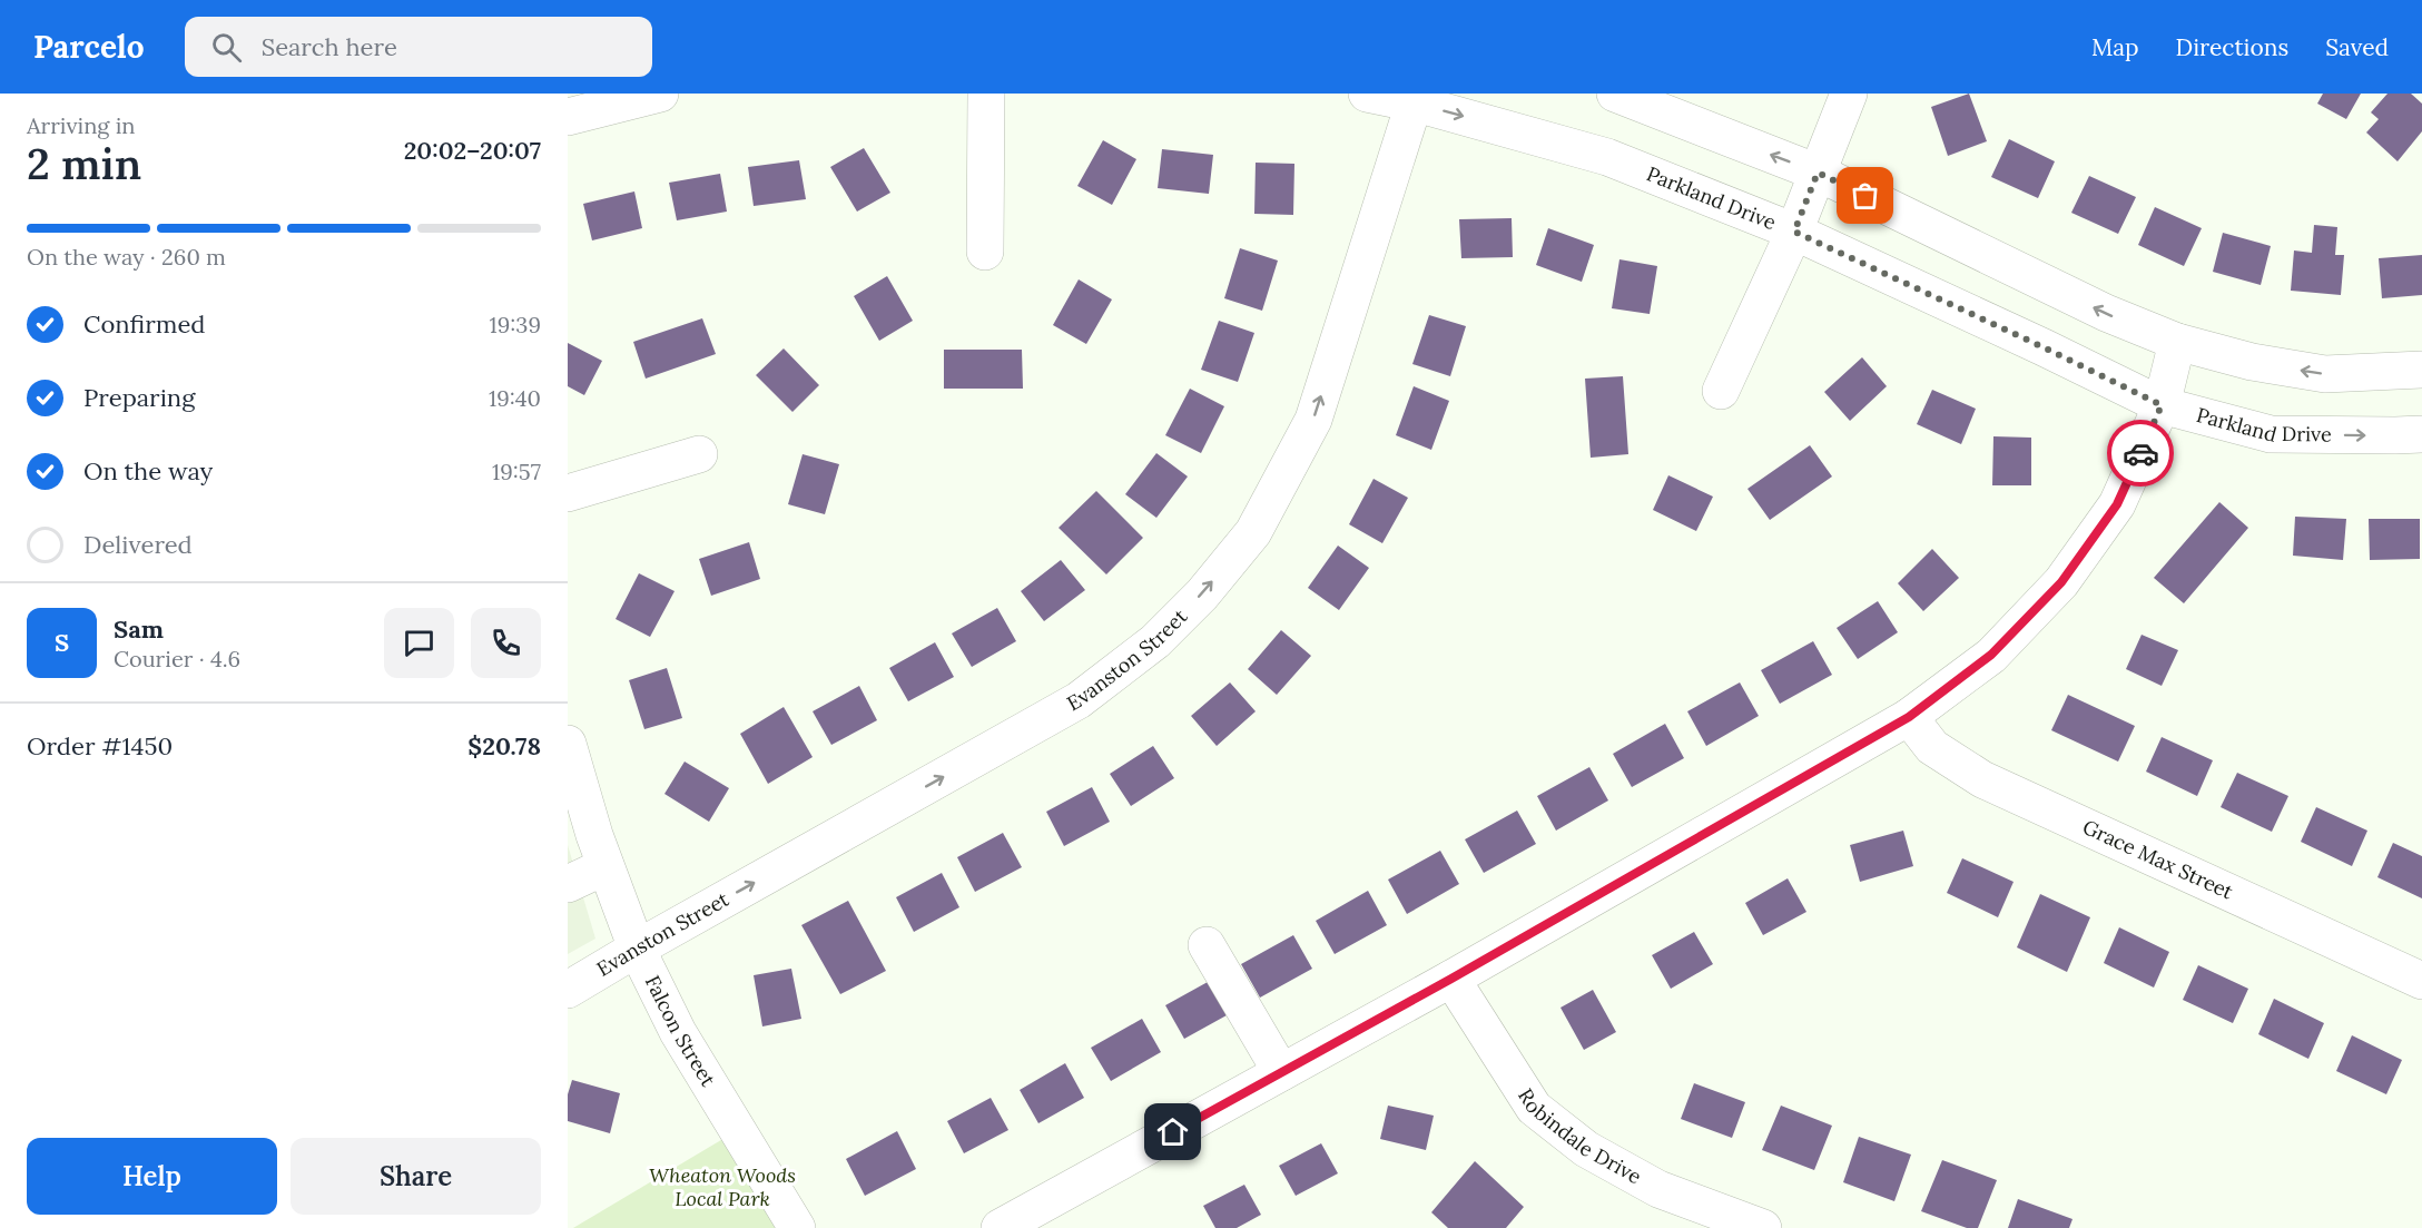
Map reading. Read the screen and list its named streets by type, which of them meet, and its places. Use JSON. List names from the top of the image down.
{
  "streets": {
    "street": [
      "Parkland Drive",
      "Evanston Street",
      "Grace Max Street",
      "Falcon Street",
      "Robindale Drive"
    ]
  },
  "crossings": [
    ["Parkland Drive", "Evanston Street"],
    ["Evanston Street", "Falcon Street"]
  ],
  "one_way": ["Evanston Street"],
  "parks": ["Wheaton Woods Local Park"],
  "page": {
    "header": "Parcelo",
    "search": "Search here",
    "nav": ["Map", "Directions", "Saved"],
    "heading": ["2 min", "Arriving in", "20:02–20:07"],
    "panel": [
      "Sam",
      "Courier · 4.6",
      "Order #1450",
      "$20.78"
    ],
    "bar": "On the way · 260 m",
    "list": [
      ["Confirmed", "19:39"],
      ["Preparing", "19:40"],
      ["On the way", "19:57"],
      "Delivered"
    ],
    "round": "S",
    "buttons": ["Help", "Share"]
  }
}
